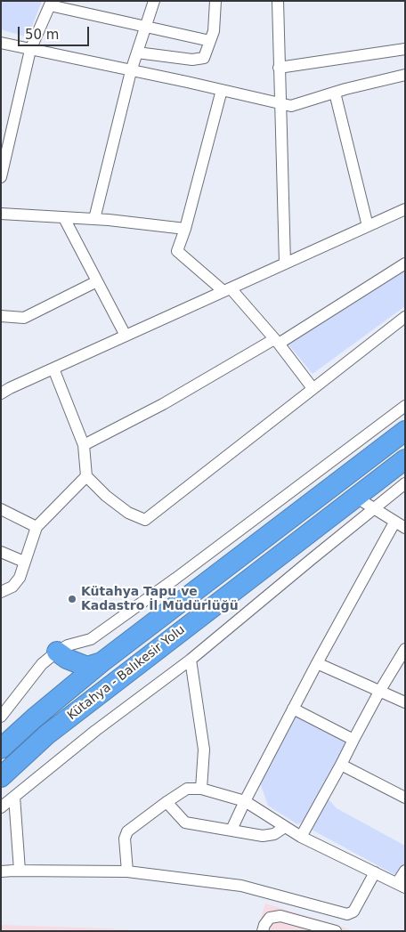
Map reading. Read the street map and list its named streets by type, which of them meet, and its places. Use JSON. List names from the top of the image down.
{
  "streets": {
    "highway": ["Kütahya - Balıkesir Yolu"]
  },
  "places": ["Kütahya Tapu ve Kadastro İl Müdürlüğü"],
  "scale_bar": "50 m"
}
